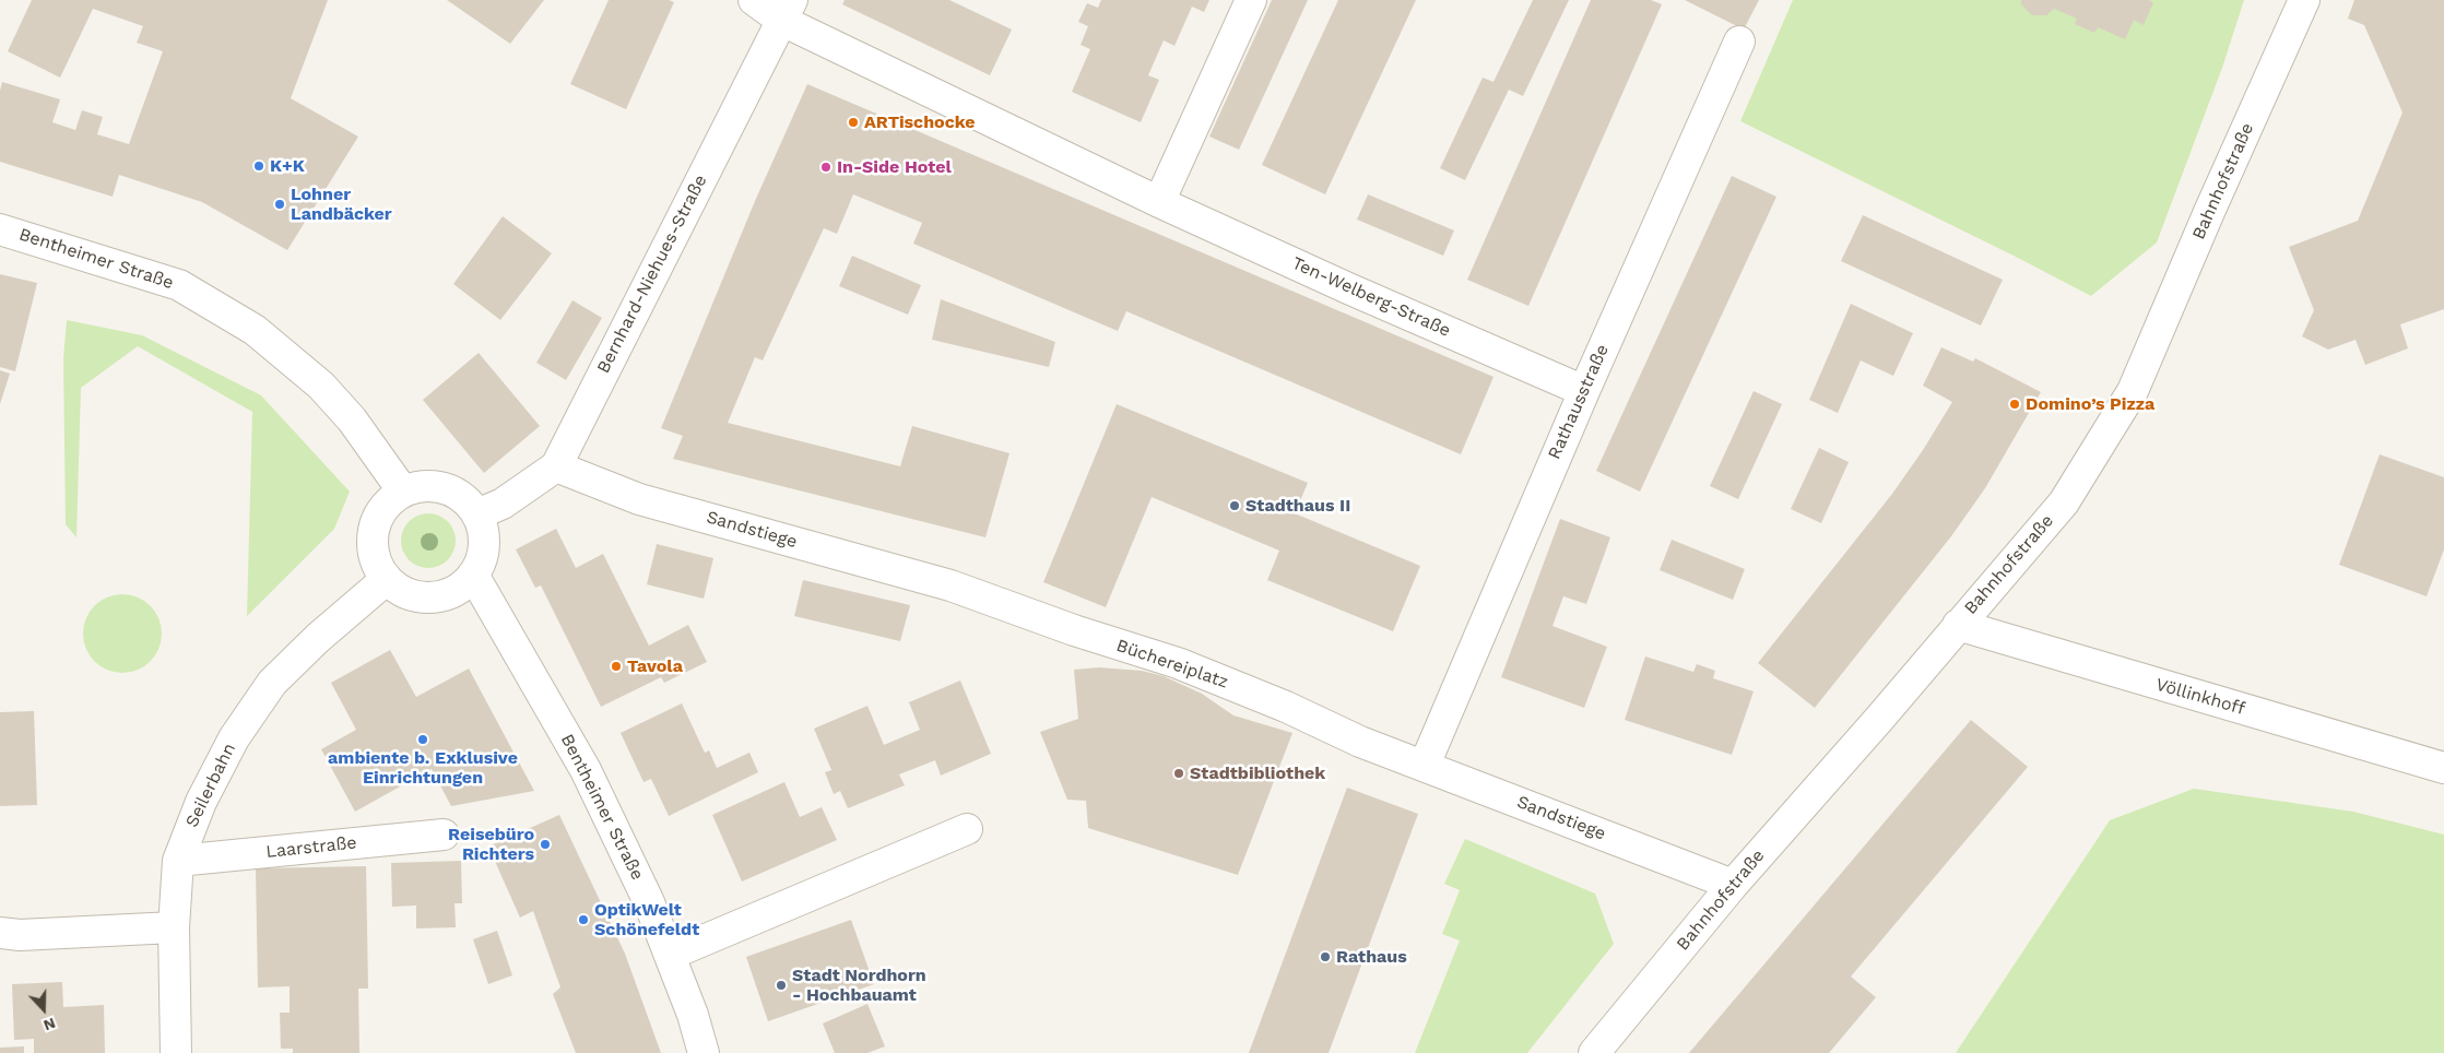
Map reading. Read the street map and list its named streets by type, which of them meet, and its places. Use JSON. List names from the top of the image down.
{
  "streets": {
    "street": [
      "Bahnhofstraße",
      "Bentheimer Straße",
      "Bernhard-Niehues-Straße",
      "Ten-Welberg-Straße",
      "Rathausstraße",
      "Sandstiege",
      "Büchereiplatz",
      "Völlinkhoff",
      "Seilerbahn",
      "Laarstraße"
    ]
  },
  "crossings": [
    ["Bahnhofstraße", "Sandstiege"],
    ["Bahnhofstraße", "Völlinkhoff"],
    ["Bentheimer Straße", "Bernhard-Niehues-Straße"],
    ["Bentheimer Straße", "Seilerbahn"],
    ["Bernhard-Niehues-Straße", "Ten-Welberg-Straße"],
    ["Bernhard-Niehues-Straße", "Sandstiege"],
    ["Bernhard-Niehues-Straße", "Seilerbahn"],
    ["Ten-Welberg-Straße", "Rathausstraße"],
    ["Rathausstraße", "Sandstiege"],
    ["Sandstiege", "Büchereiplatz"],
    ["Seilerbahn", "Laarstraße"]
  ],
  "places": [
    "ARTischocke",
    "K+K",
    "In-Side Hotel",
    "Lohner Landbäcker",
    "Domino’s Pizza",
    "Stadthaus II",
    "Tavola",
    "ambiente b. Exklusive Einrichtungen",
    "Stadtbibliothek",
    "Reisebüro Richters",
    "OptikWelt Schönefeldt",
    "Rathaus",
    "Stadt Nordhorn - Hochbauamt"
  ],
  "north": "bottom"
}
